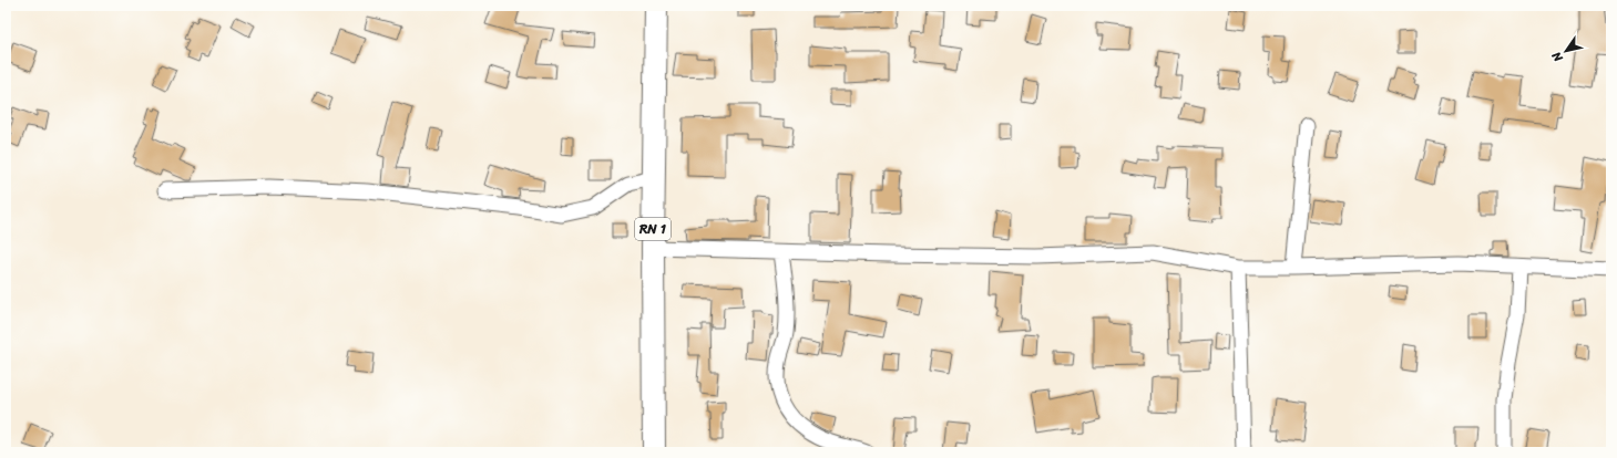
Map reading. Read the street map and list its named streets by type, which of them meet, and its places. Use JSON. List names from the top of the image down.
{
  "streets": {
    "main road": ["RN 1"]
  },
  "north": "bottom left"
}
